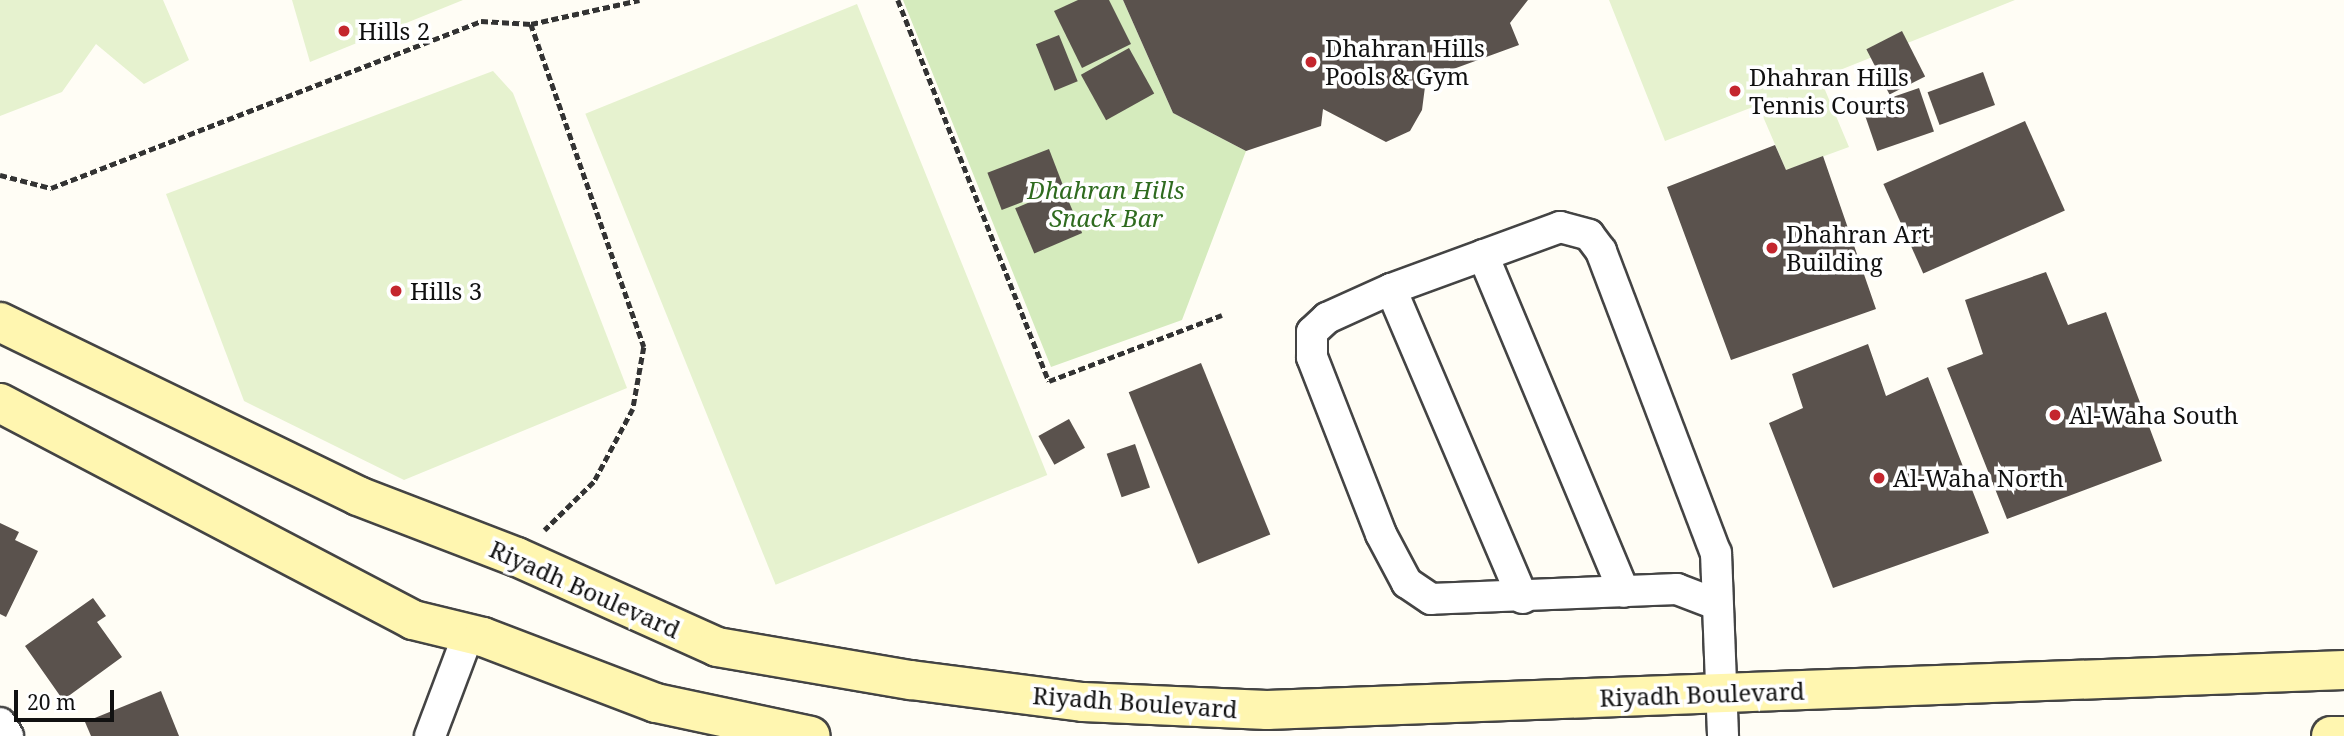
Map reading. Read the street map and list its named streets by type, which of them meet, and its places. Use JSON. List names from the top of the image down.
{
  "streets": {
    "main road": ["Riyadh Boulevard"]
  },
  "parks": ["Dhahran Hills Snack Bar"],
  "places": [
    "Hills 2",
    "Dhahran Hills Pools & Gym",
    "Dhahran Hills Tennis Courts",
    "Dhahran Art Building",
    "Hills 3",
    "Al-Waha South",
    "Al-Waha North"
  ],
  "scale_bar": "20 m"
}
